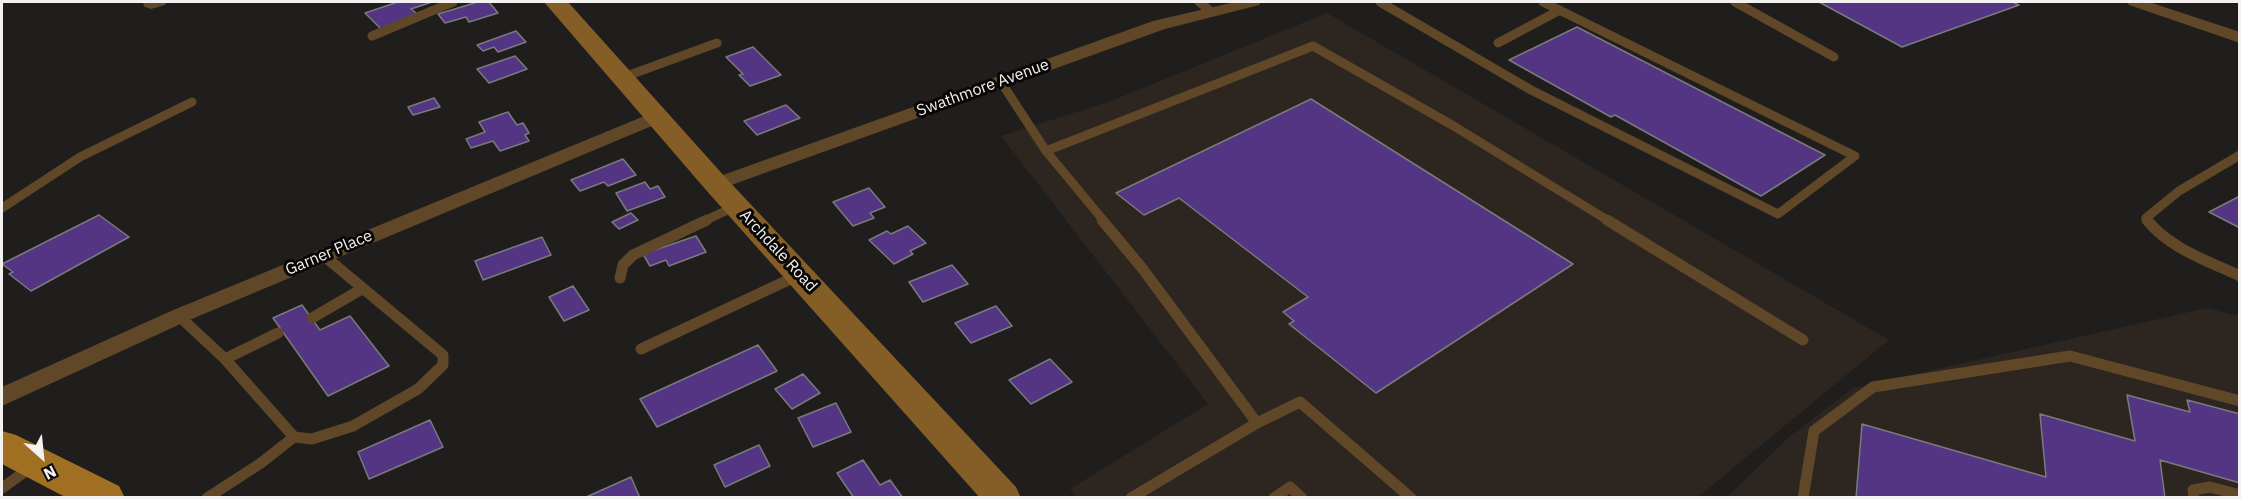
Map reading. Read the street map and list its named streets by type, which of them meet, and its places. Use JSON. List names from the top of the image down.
{
  "streets": {
    "main road": ["Archdale Road"],
    "street": ["Swathmore Avenue", "Garner Place"]
  },
  "crossings": [
    ["Swathmore Avenue", "Archdale Road"],
    ["Archdale Road", "Garner Place"]
  ],
  "north": "bottom right"
}
